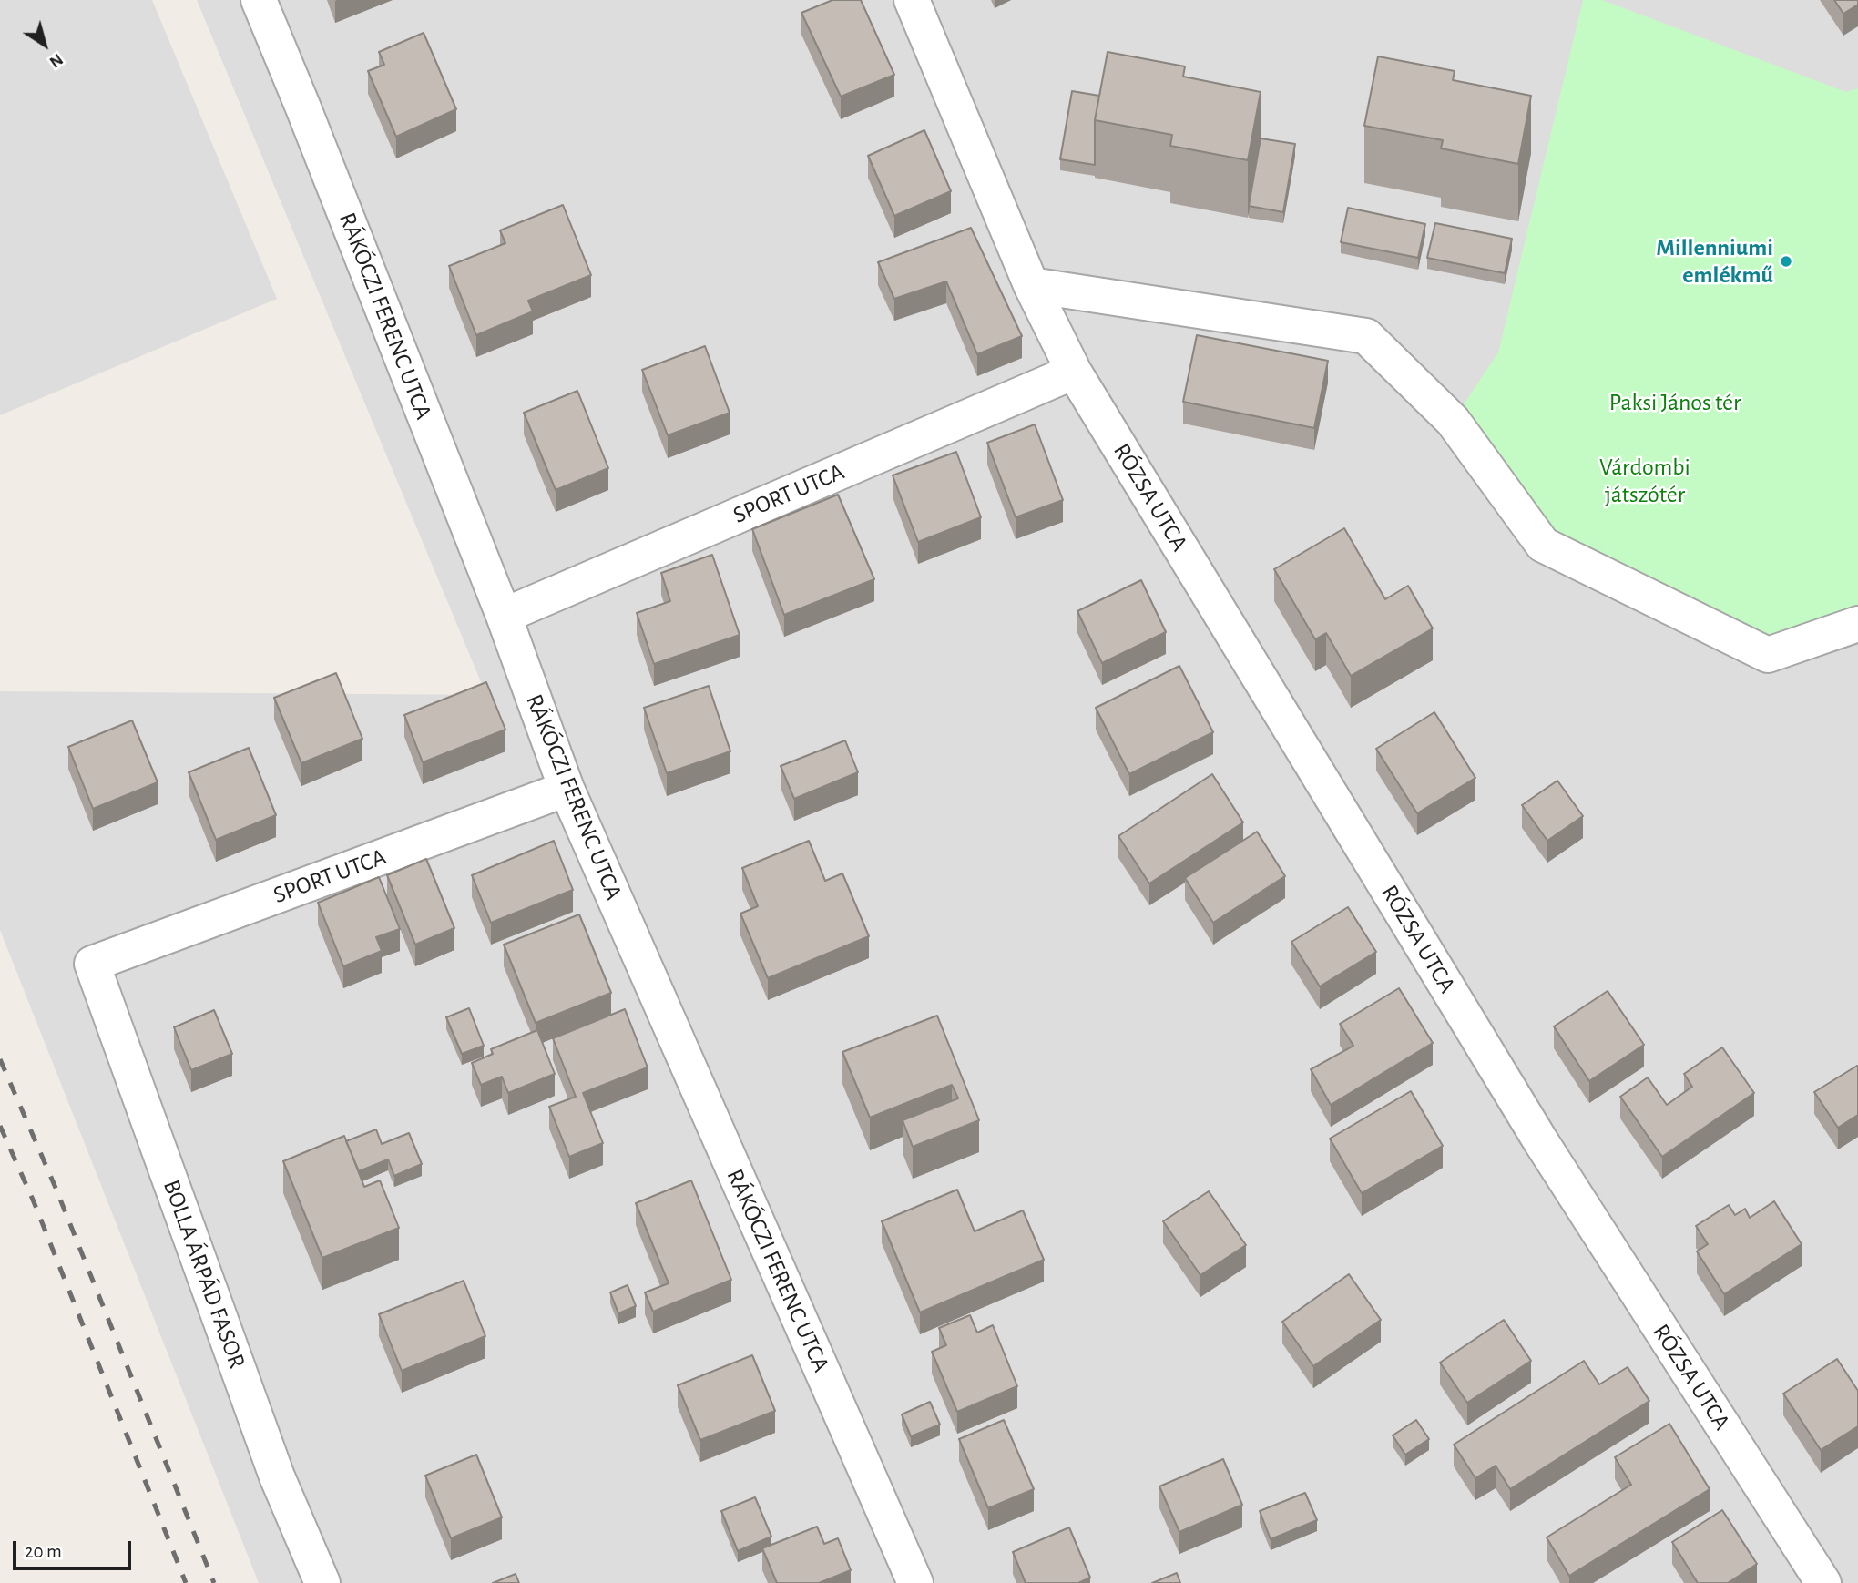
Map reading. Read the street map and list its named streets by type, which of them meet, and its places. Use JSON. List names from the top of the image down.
{
  "streets": {
    "street": [
      "RÁKÓCZI FERENC UTCA",
      "SPORT UTCA",
      "RÓZSA UTCA",
      "BOLLA ÁRPÁD FASOR"
    ]
  },
  "crossings": [
    ["RÁKÓCZI FERENC UTCA", "SPORT UTCA"],
    ["SPORT UTCA", "RÓZSA UTCA"],
    ["SPORT UTCA", "BOLLA ÁRPÁD FASOR"]
  ],
  "parks": ["Paksi János tér", "Várdombi játszótér"],
  "places": ["Millenniumi emlékmű"],
  "scale_bar": "20 m",
  "north": "bottom right"
}
